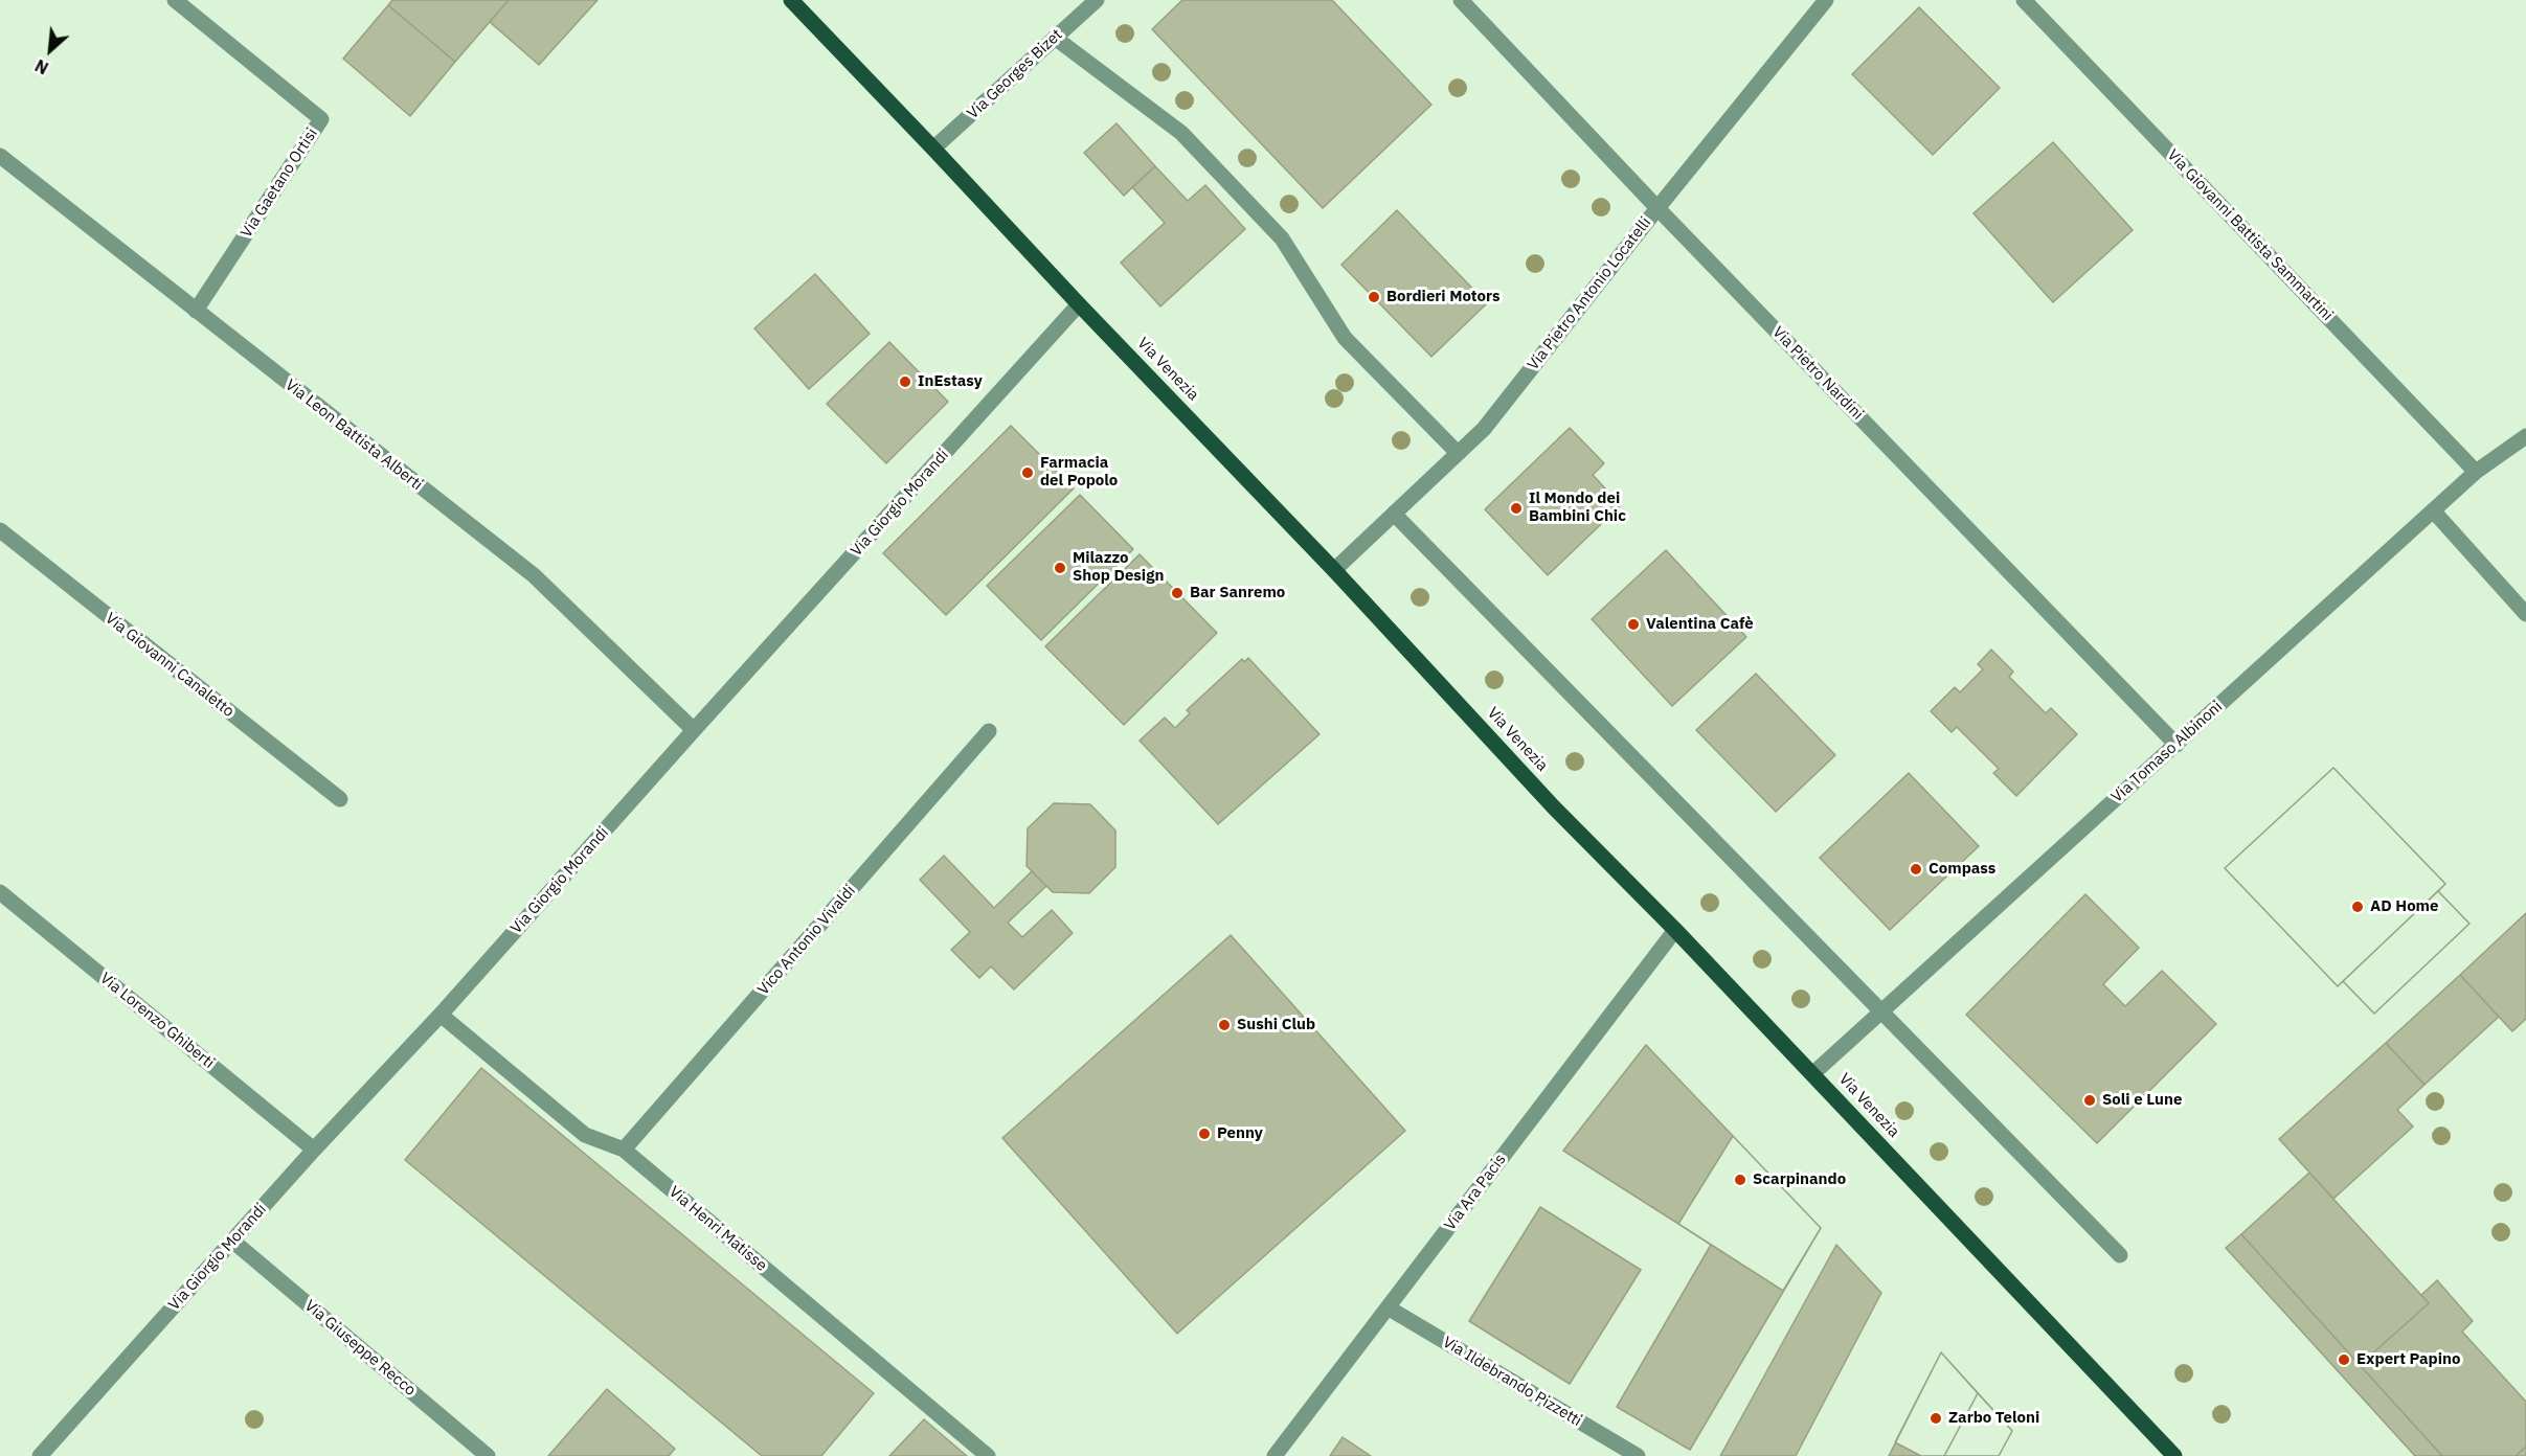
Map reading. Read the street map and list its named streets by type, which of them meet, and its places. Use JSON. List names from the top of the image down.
{
  "streets": {
    "main road": ["Via Venezia"],
    "street": [
      "Via Georges Bizet",
      "Via Gaetano Ortisi",
      "Via Giovanni Battista Sammartini",
      "Via Pietro Antonio Locatelli",
      "Via Pietro Nardini",
      "Via Leon Battista Alberti",
      "Via Giorgio Morandi",
      "Via Giovanni Canaletto",
      "Via Tomaso Albinoni",
      "Vico Antonio Vivaldi",
      "Via Lorenzo Ghiberti",
      "Via Ara Pacis",
      "Via Henri Matisse",
      "Via Giuseppe Recco",
      "Via Ildebrando Pizzetti"
    ]
  },
  "crossings": [
    ["Via Georges Bizet", "Via Venezia"],
    ["Via Gaetano Ortisi", "Via Leon Battista Alberti"],
    ["Via Giovanni Battista Sammartini", "Via Tomaso Albinoni"],
    ["Via Pietro Antonio Locatelli", "Via Venezia"],
    ["Via Pietro Antonio Locatelli", "Via Pietro Nardini"],
    ["Via Venezia", "Via Giorgio Morandi"],
    ["Via Venezia", "Via Tomaso Albinoni"],
    ["Via Venezia", "Via Ara Pacis"],
    ["Via Pietro Nardini", "Via Tomaso Albinoni"],
    ["Via Leon Battista Alberti", "Via Giorgio Morandi"],
    ["Via Giorgio Morandi", "Via Lorenzo Ghiberti"],
    ["Via Giorgio Morandi", "Via Henri Matisse"],
    ["Via Giorgio Morandi", "Via Giuseppe Recco"],
    ["Vico Antonio Vivaldi", "Via Henri Matisse"],
    ["Via Ara Pacis", "Via Ildebrando Pizzetti"]
  ],
  "places": [
    "Bordieri Motors",
    "InEstasy",
    "Farmacia del Popolo",
    "Il Mondo dei Bambini Chic",
    "Milazzo Shop Design",
    "Bar Sanremo",
    "Valentina Cafè",
    "Compass",
    "AD Home",
    "Sushi Club",
    "Soli e Lune",
    "Penny",
    "Scarpinando",
    "Expert Papino",
    "Zarbo Teloni"
  ],
  "north": "bottom left"
}
